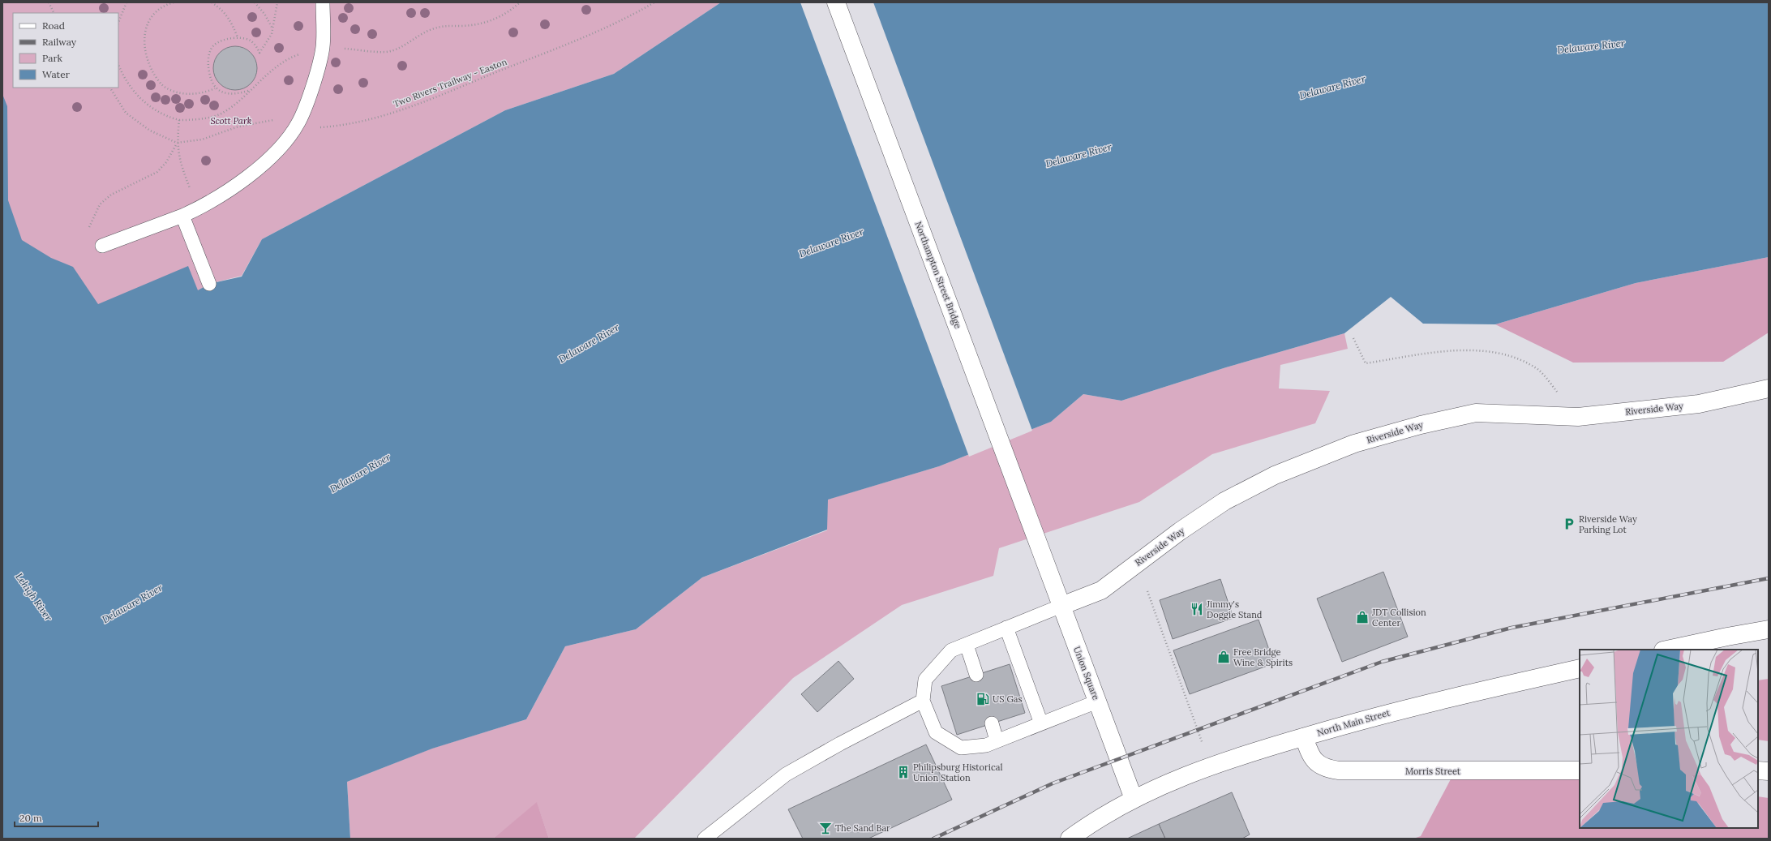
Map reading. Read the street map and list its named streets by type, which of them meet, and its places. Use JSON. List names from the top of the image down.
{
  "streets": {
    "main road": [
      "Northampton Street Bridge",
      "Riverside Way",
      "Union Square",
      "North Main Street",
      "Morris Street"
    ],
    "path": ["Two Rivers Trailway - Easton"]
  },
  "crossings": [
    ["Northampton Street Bridge", "Union Square"],
    ["Riverside Way", "Union Square"],
    ["Union Square", "North Main Street"],
    ["North Main Street", "Morris Street"]
  ],
  "water": ["Delaware River", "Lehigh River"],
  "parks": ["Scott Park"],
  "places": {
    "parking": ["Riverside Way Parking Lot"],
    "restaurant": ["Jimmy's Doggie Stand"],
    "shop": ["JDT Collision Center", "Free Bridge Wine & Spirits"],
    "fuel station": ["US Gas"],
    "building": ["Philipsburg Historical Union Station"],
    "bar": ["The Sand Bar"]
  },
  "legend": [
    "Road",
    "Railway",
    "Park",
    "Water"
  ],
  "scale_bar": "20 m"
}
